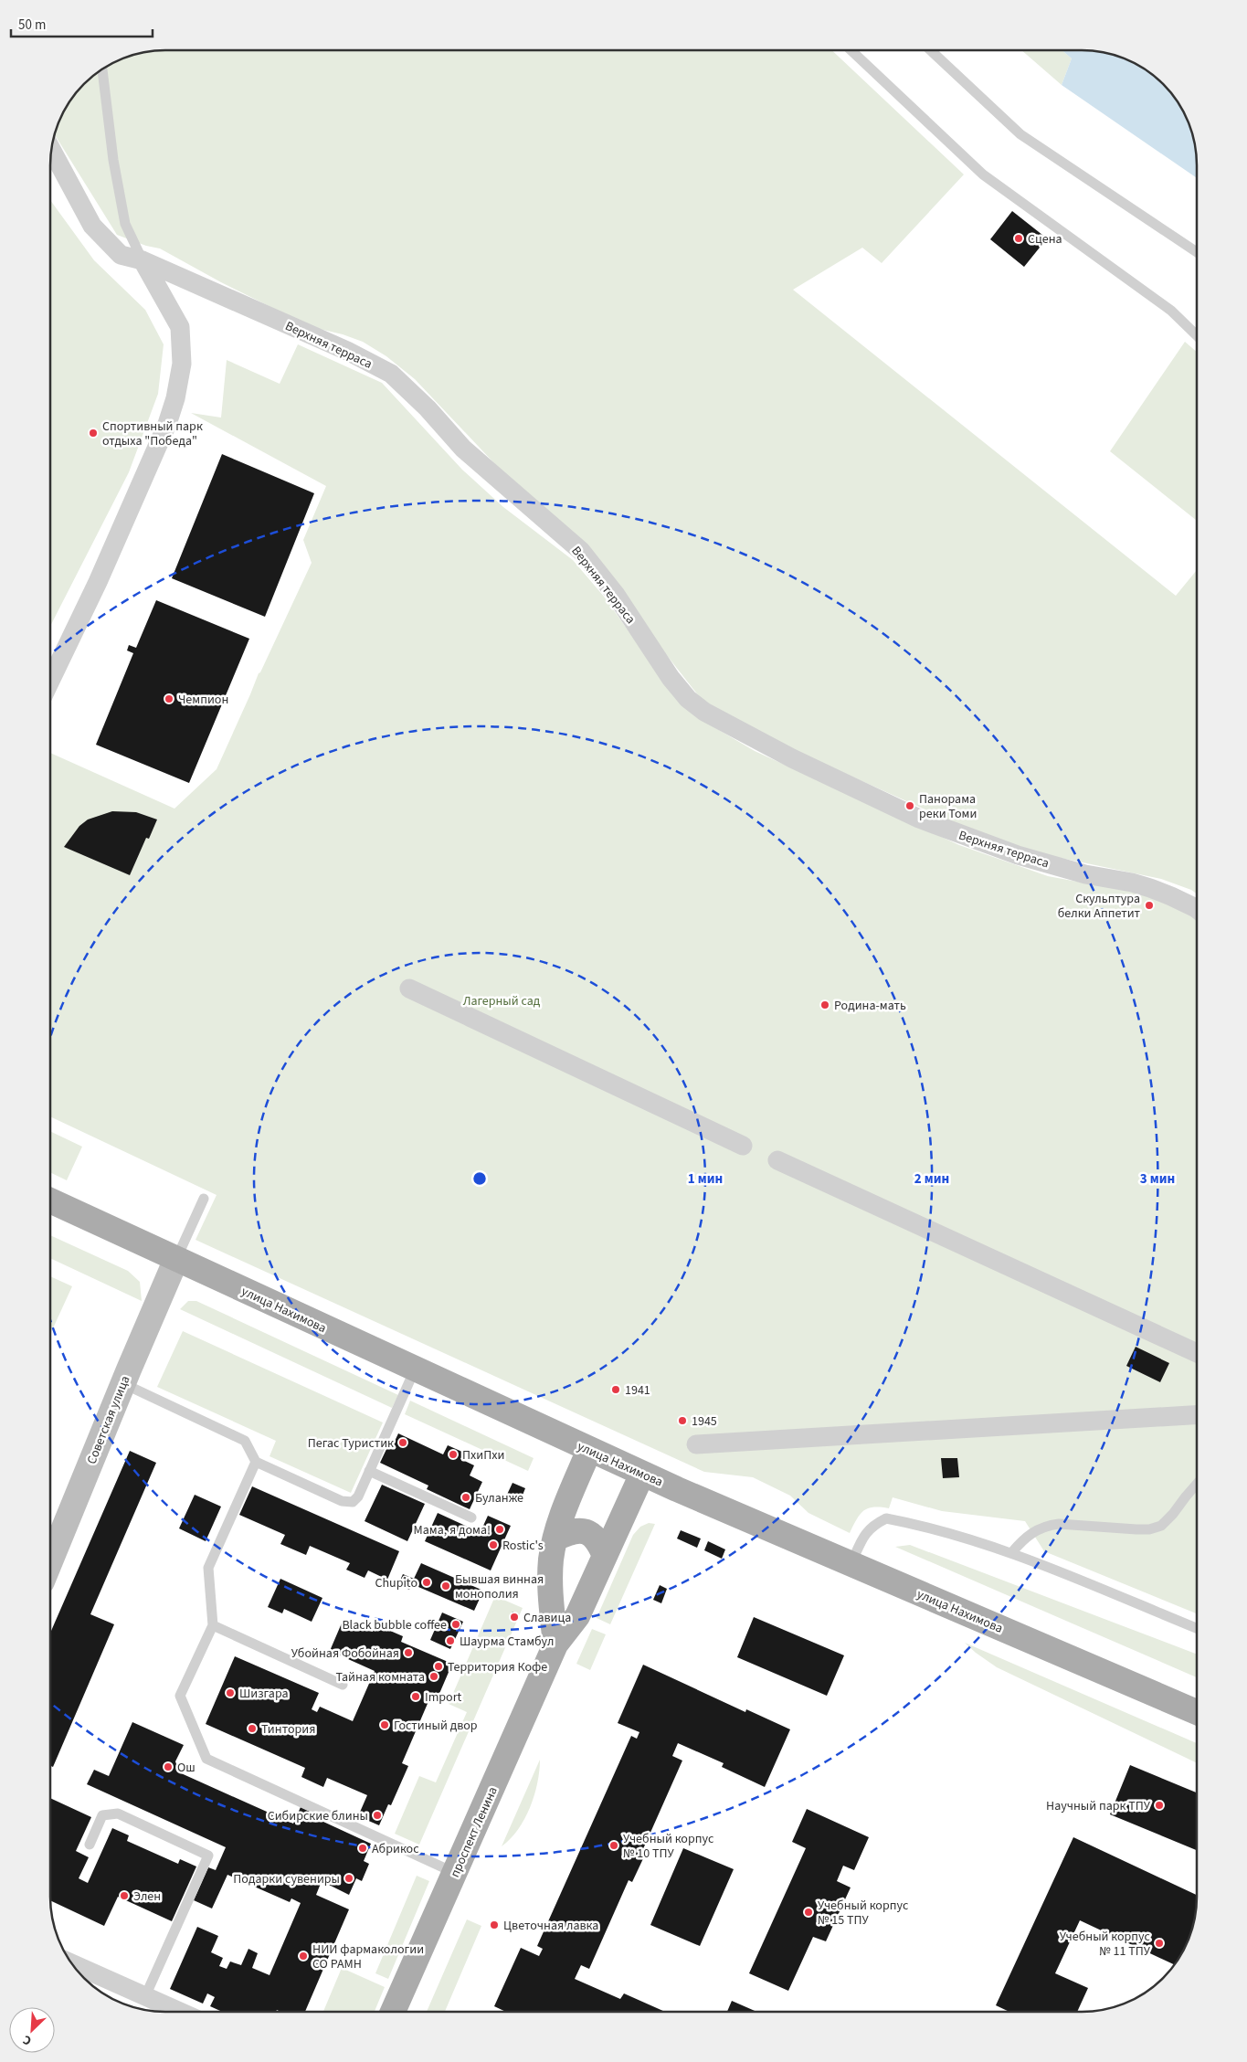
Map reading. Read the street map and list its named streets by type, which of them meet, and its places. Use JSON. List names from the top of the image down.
{
  "streets": {
    "main road": ["улица Нахимова", "проспект Ленина"],
    "street": ["Верхняя терраса", "Советская улица"]
  },
  "crossings": [
    ["улица Нахимова", "Советская улица"],
    ["улица Нахимова", "проспект Ленина"]
  ],
  "parks": ["Лагерный сад"],
  "places": [
    "Сцена",
    "Спортивный парк отдыха \"Победа\"",
    "Чемпион",
    "Панорама реки Томи",
    "Скульптура белки Аппетит",
    "Родина-мать",
    "1941",
    "1945",
    "Пегас Туристик",
    "ПхиПхи",
    "Буланже",
    "Мама, я дома!",
    "Rostic's",
    "Chupito",
    "Бывшая винная монополия",
    "Славица",
    "Black bubble coffee",
    "Шаурма Стамбул",
    "Убойная Фобойная",
    "Территория Кофе",
    "Тайная комната",
    "Шизгара",
    "Import",
    "Гостиный двор",
    "Тинтория",
    "Ош",
    "Научный парк ТПУ",
    "Сибирские блины",
    "Учебный корпус № 10 ТПУ",
    "Абрикос",
    "Подарки сувениры",
    "Элен",
    "Учебный корпус № 15 ТПУ",
    "Цветочная лавка",
    "Учебный корпус № 11 ТПУ",
    "НИИ фармакологии СО РАМН"
  ],
  "scale_bar": "50 m",
  "north": "bottom left",
  "rings": ["1 мин", "2 мин", "3 мин"]
}
